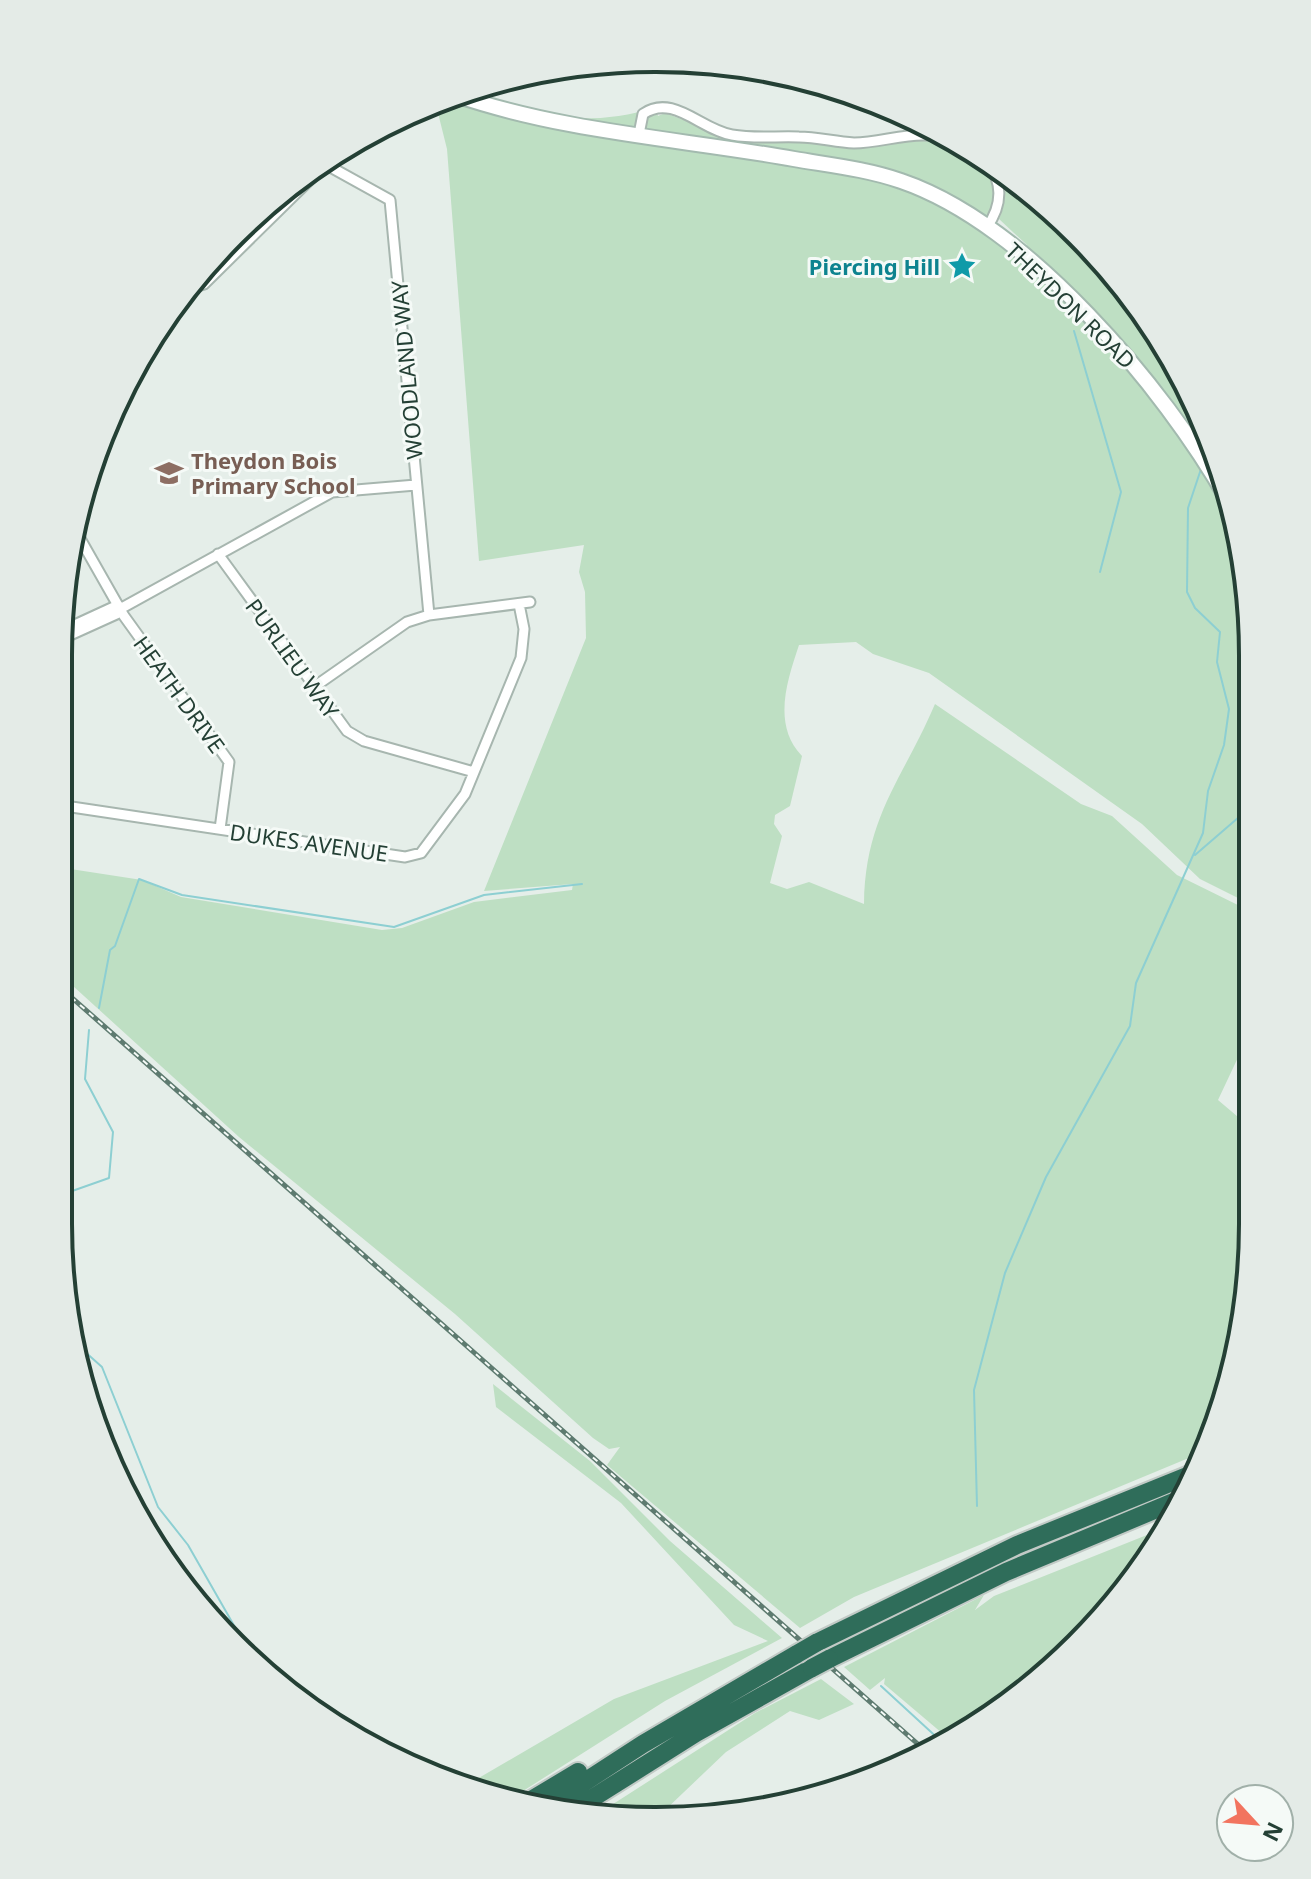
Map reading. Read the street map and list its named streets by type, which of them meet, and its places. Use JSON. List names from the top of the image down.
{
  "streets": {
    "street": [
      "THEYDON ROAD",
      "WOODLAND WAY",
      "PURLIEU WAY",
      "HEATH DRIVE",
      "DUKES AVENUE"
    ]
  },
  "crossings": [
    ["PURLIEU WAY", "DUKES AVENUE"],
    ["HEATH DRIVE", "DUKES AVENUE"]
  ],
  "places": {
    "place": ["Piercing Hill"],
    "school or university": ["Theydon Bois Primary School"]
  },
  "north": "bottom right"
}
